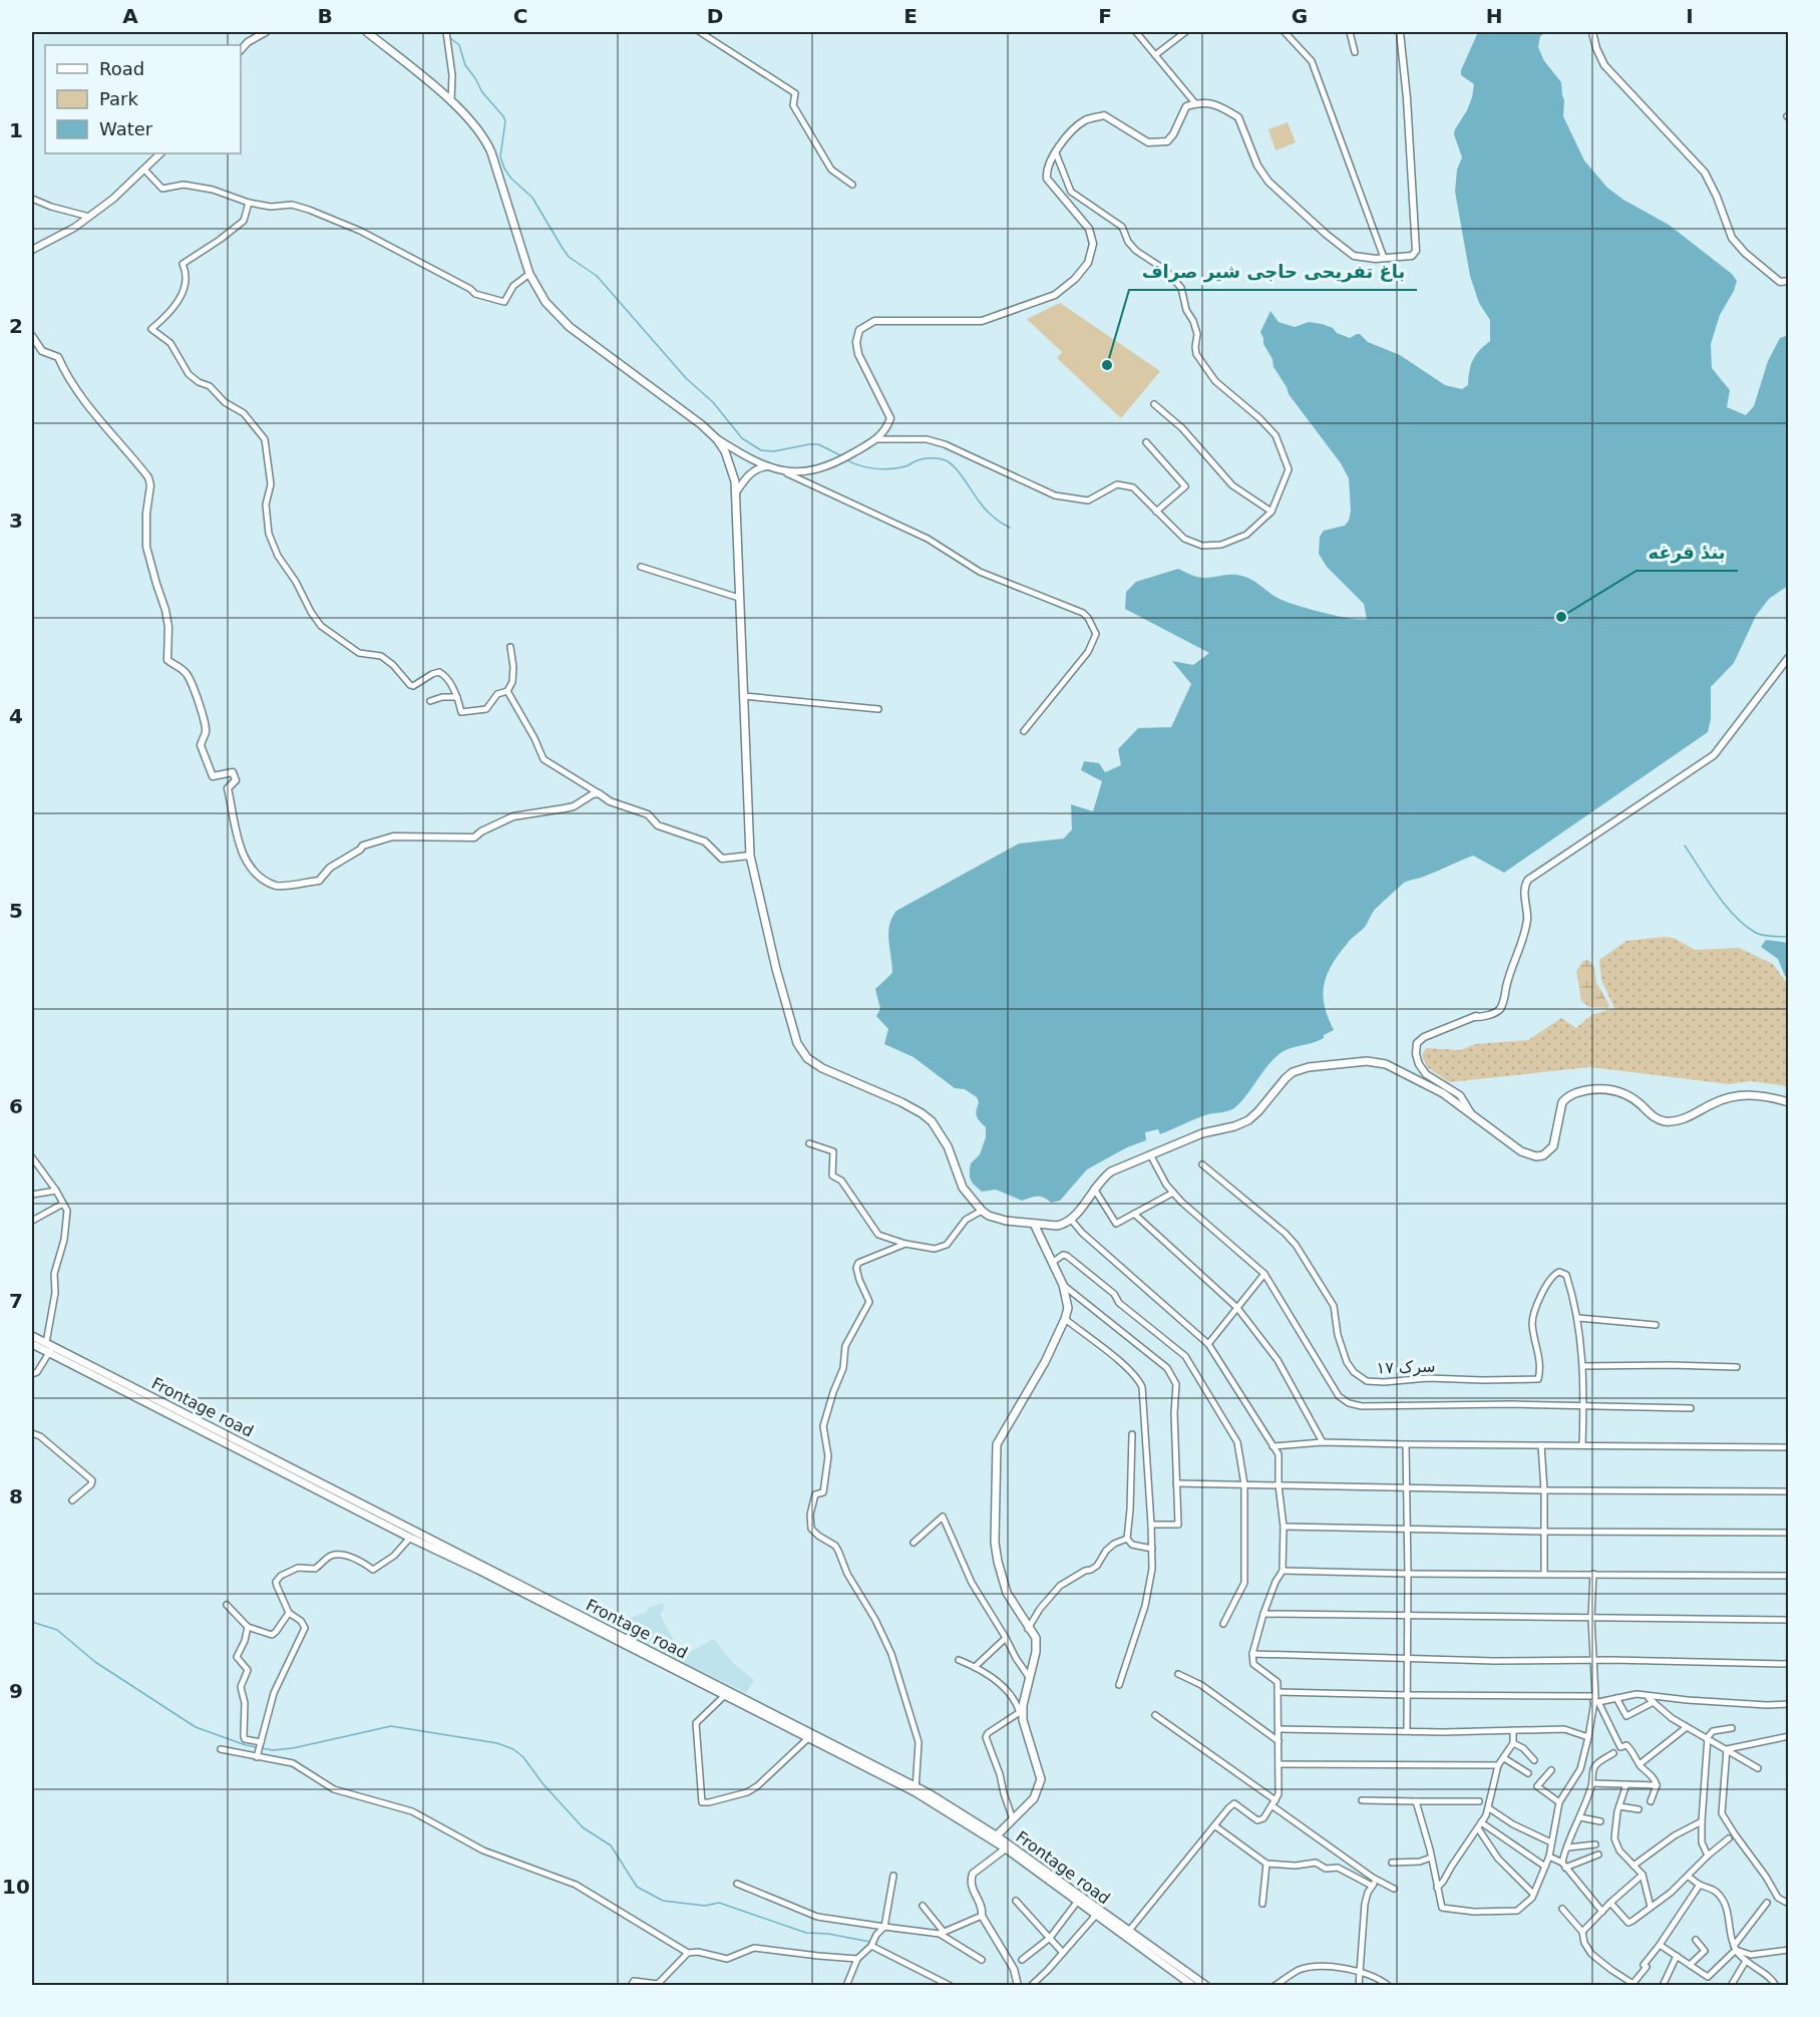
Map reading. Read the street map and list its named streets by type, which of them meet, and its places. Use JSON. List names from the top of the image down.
{
  "streets": {
    "main road": ["Frontage road"],
    "street": ["سرک ۱۷"]
  },
  "places": ["باغ تفریحی حاجی شیر صراف", "بندٔ قرغه"],
  "legend": ["Road", "Park", "Water"],
  "grid": {
    "columns": [
      "A",
      "B",
      "C",
      "D",
      "E",
      "F",
      "G",
      "H",
      "I"
    ],
    "rows": [
      "1",
      "2",
      "3",
      "4",
      "5",
      "6",
      "7",
      "8",
      "9",
      "10"
    ]
  }
}
